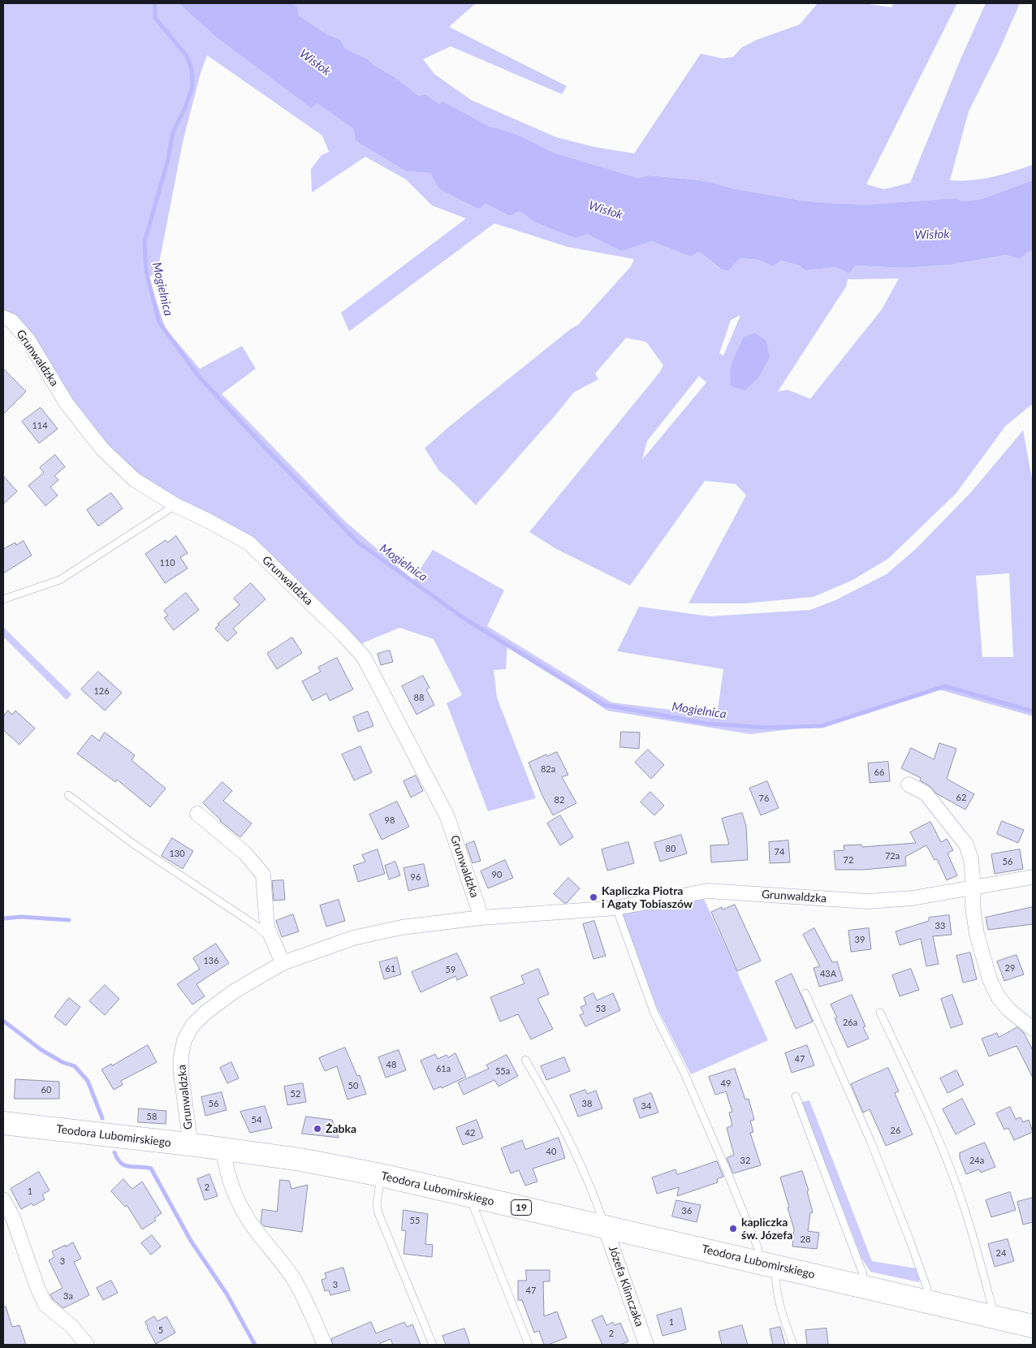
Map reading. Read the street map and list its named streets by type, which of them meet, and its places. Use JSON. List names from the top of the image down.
{
  "streets": {
    "highway": ["Teodora Lubomirskiego", "19"],
    "street": ["Grunwaldzka", "Józefa Klimczaka"]
  },
  "crossings": [
    ["Grunwaldzka", "Teodora Lubomirskiego"],
    ["Teodora Lubomirskiego", "Józefa Klimczaka"]
  ],
  "water": ["Wisłok", "Mogielnica"],
  "places": ["Kapliczka Piotra i Agaty Tobiaszów", "Żabka", "kapliczka św. Józefa"],
  "house_numbers": [
    "114",
    "110",
    "126",
    "88",
    "82a",
    "66",
    "62",
    "76",
    "82",
    "98",
    "80",
    "74",
    "130",
    "72a",
    "72",
    "56",
    "90",
    "96",
    "33",
    "39",
    "136",
    "29",
    "61",
    "59",
    "43A",
    "53",
    "26a",
    "47",
    "48",
    "61a",
    "55a",
    "49",
    "50",
    "60",
    "52",
    "56",
    "38",
    "34",
    "58",
    "54",
    "26",
    "42",
    "40",
    "32",
    "24a",
    "2",
    "1",
    "36",
    "55",
    "28",
    "24",
    "3",
    "3",
    "47",
    "3a",
    "1",
    "5",
    "2"
  ]
}
